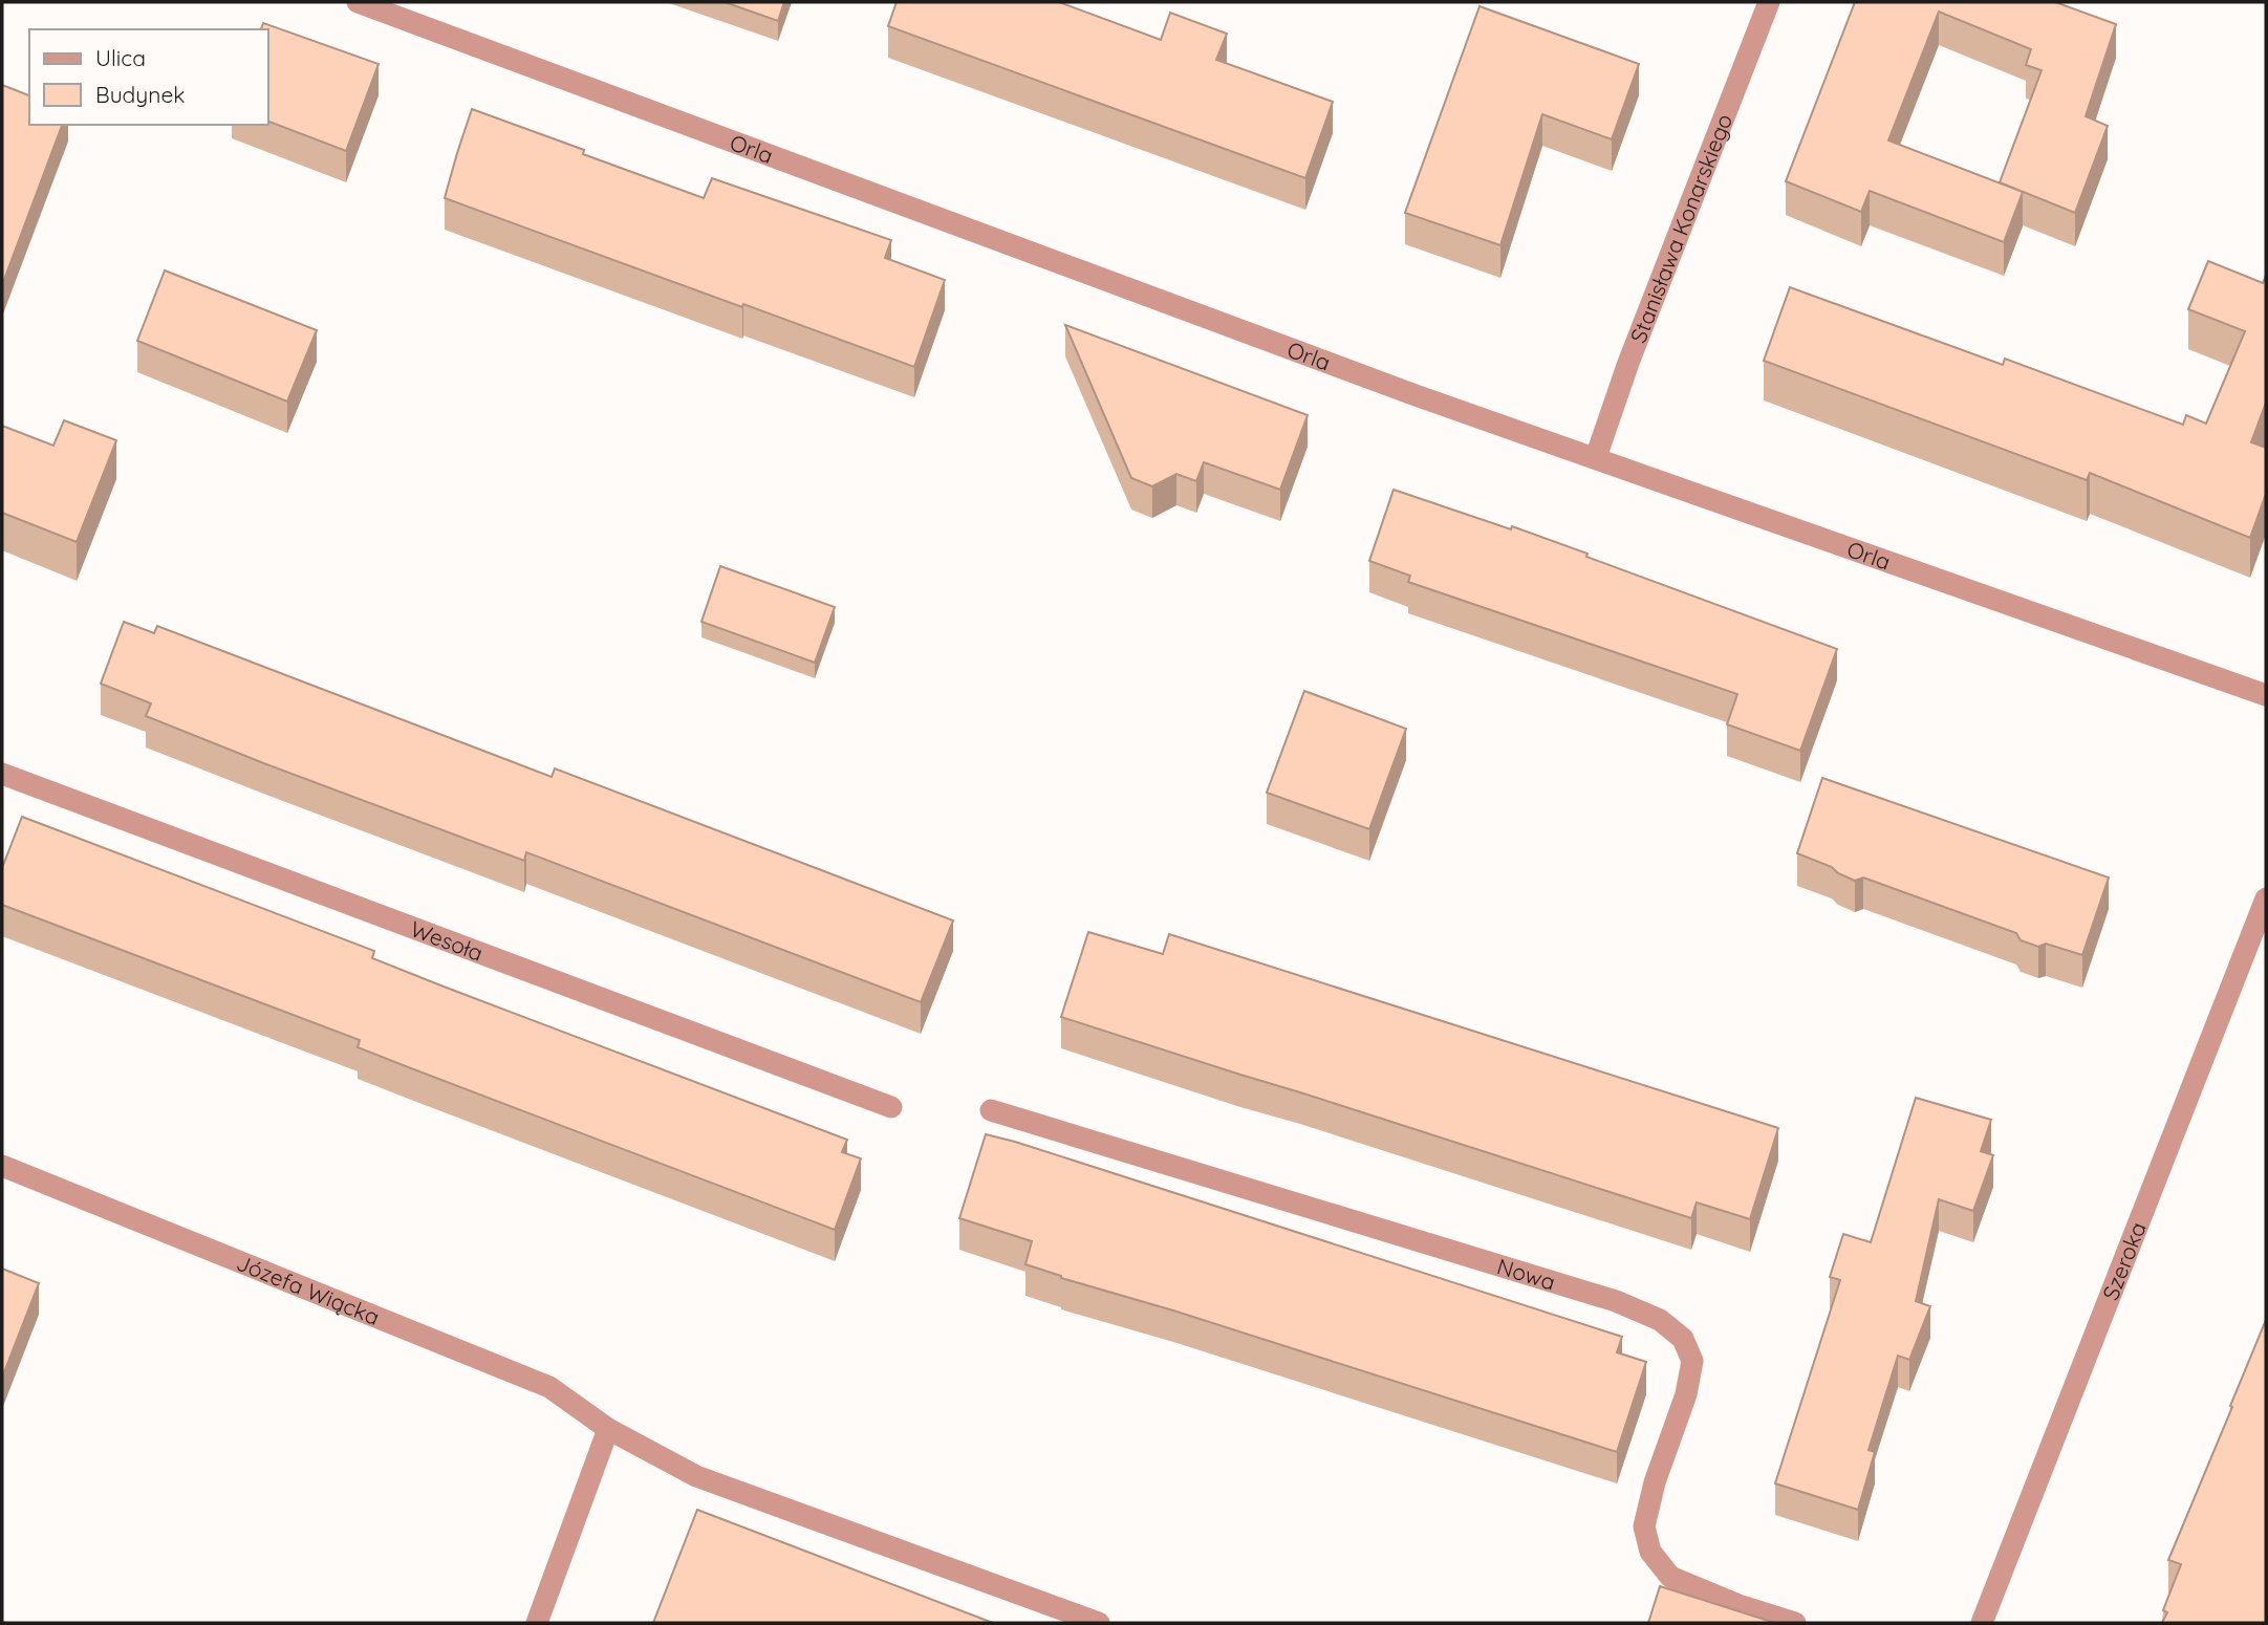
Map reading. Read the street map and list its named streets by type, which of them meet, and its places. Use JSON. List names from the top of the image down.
{
  "streets": {
    "street": [
      "Orla",
      "Stanisława Konarskiego",
      "Wesoła",
      "Szeroka",
      "Nowa",
      "Józefa Wiącka"
    ]
  },
  "crossings": [
    ["Orla", "Stanisława Konarskiego"]
  ],
  "legend": ["Ulica", "Budynek"]
}
